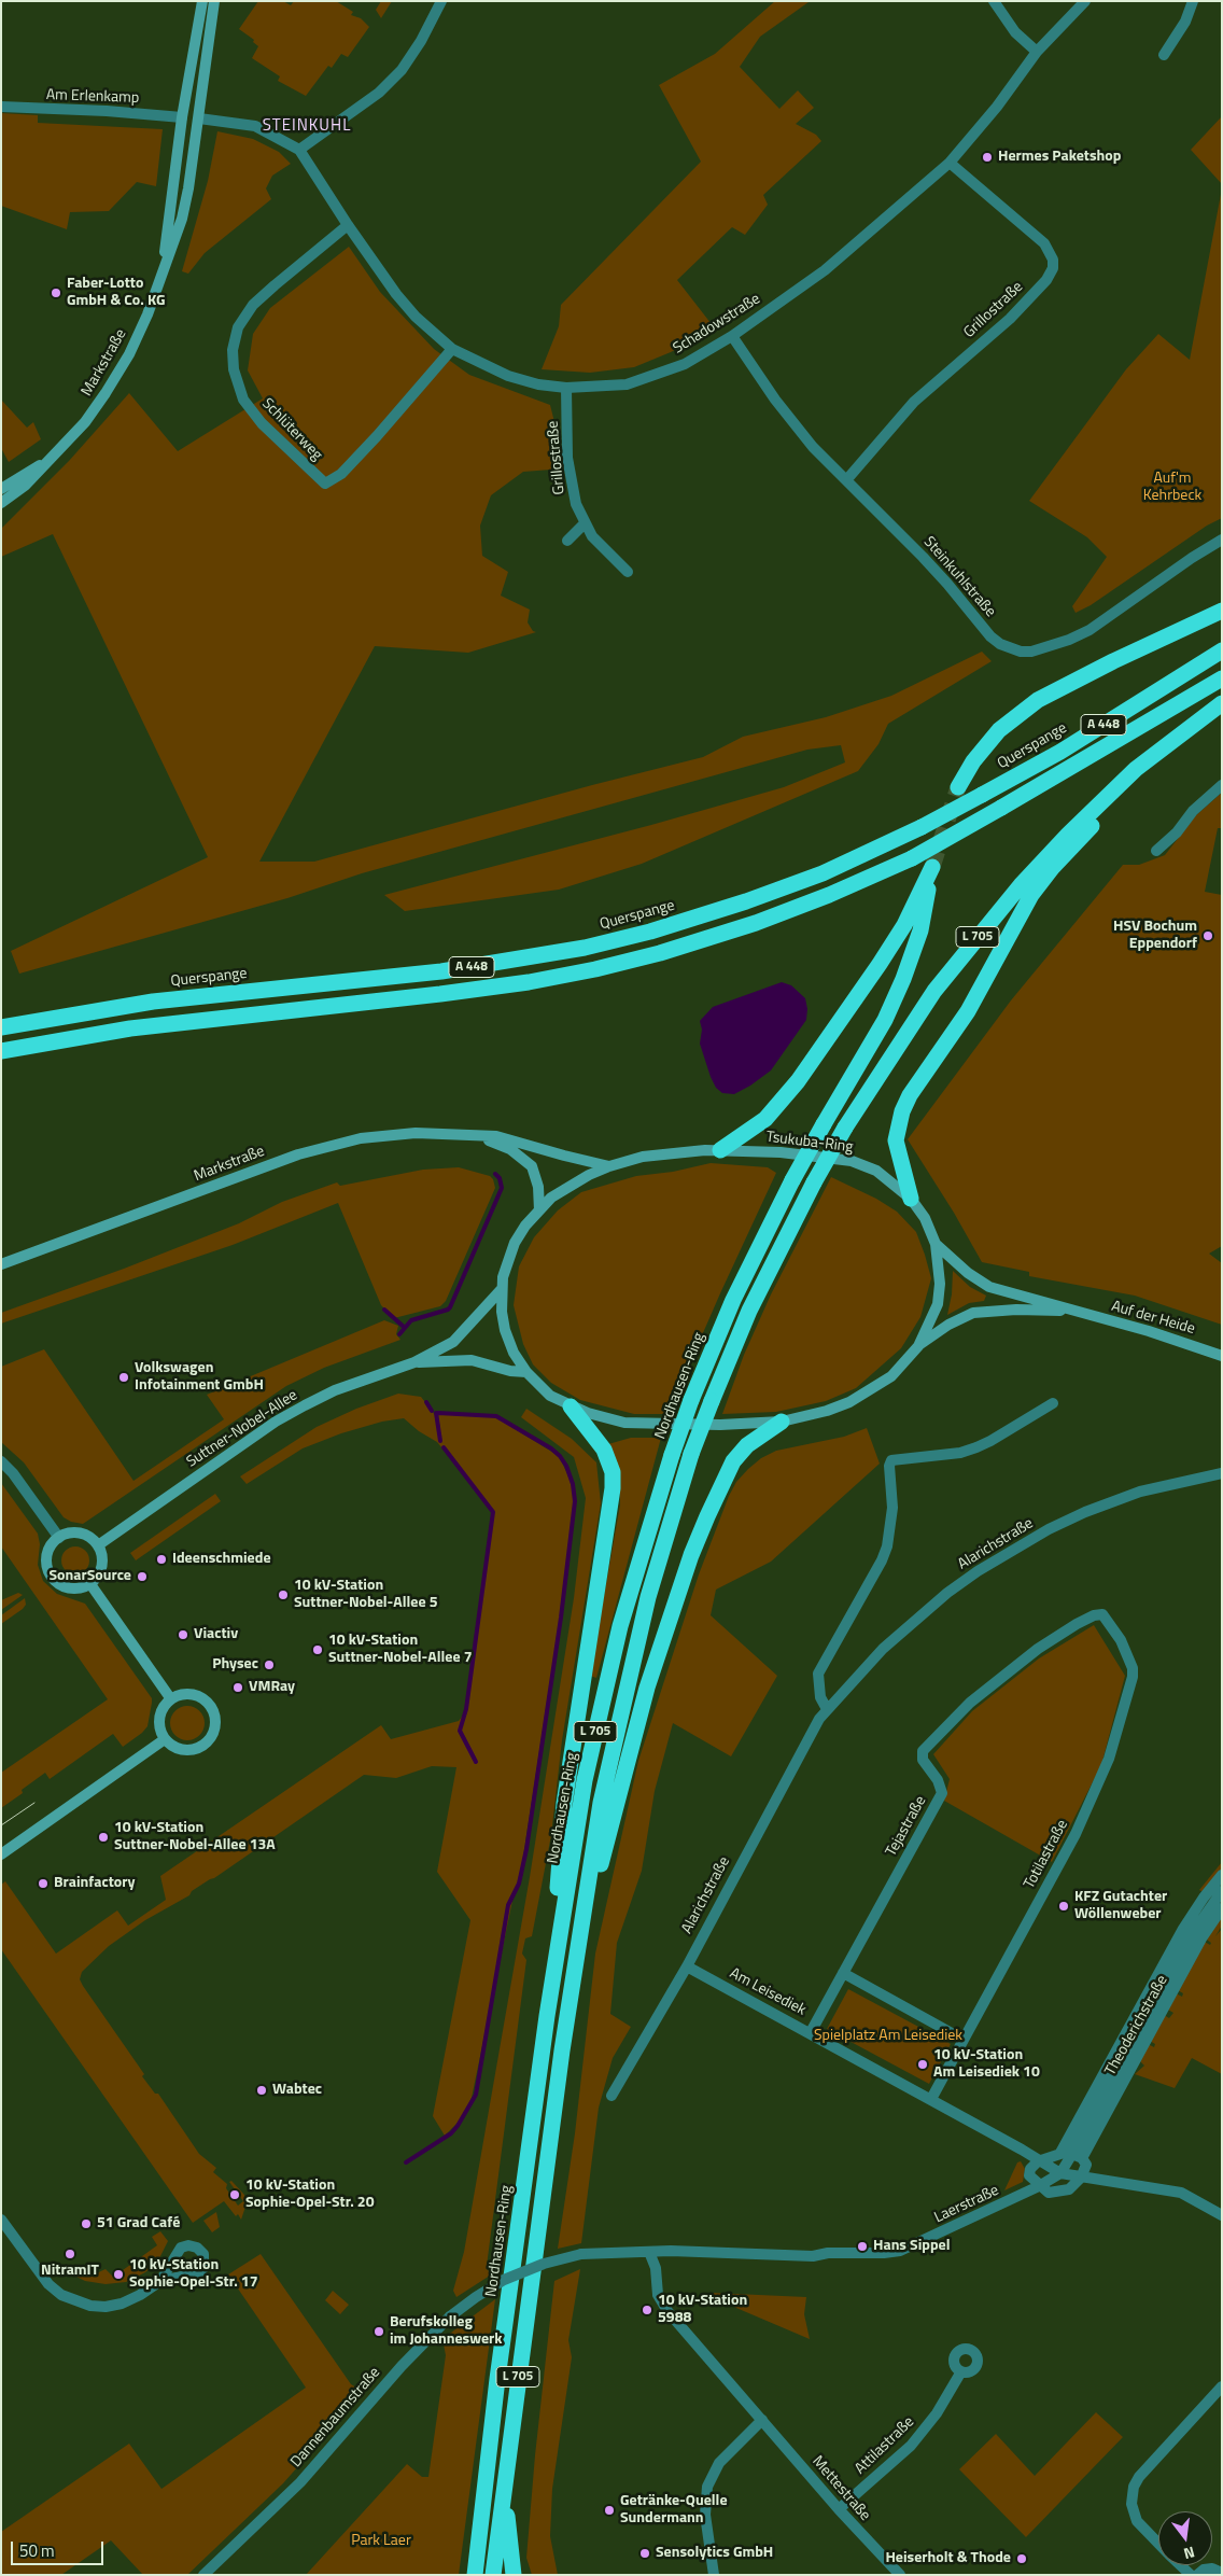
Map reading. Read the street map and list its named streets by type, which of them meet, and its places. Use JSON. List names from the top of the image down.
{
  "streets": {
    "highway": [
      "A 448",
      "Querspange",
      "L 705",
      "Nordhausen-Ring"
    ],
    "main road": [
      "Markstraße",
      "Tsukuba-Ring",
      "Auf der Heide",
      "Suttner-Nobel-Allee"
    ],
    "street": [
      "Am Erlenkamp",
      "Grillostraße",
      "Schadowstraße",
      "Schlüterweg",
      "Steinkuhlstraße",
      "Alarichstraße",
      "Tejastraße",
      "Totilastraße",
      "Am Leisediek",
      "Theoderichstraße",
      "Laerstraße",
      "Dannenbaumstraße",
      "Attilastraße",
      "Mettestraße"
    ]
  },
  "crossings": [
    ["Am Erlenkamp", "Markstraße"],
    ["Grillostraße", "Schadowstraße"],
    ["Grillostraße", "Steinkuhlstraße"],
    ["Schadowstraße", "Markstraße"],
    ["Schadowstraße", "Schlüterweg"],
    ["Schadowstraße", "Steinkuhlstraße"],
    ["Markstraße", "Tsukuba-Ring"],
    ["Tsukuba-Ring", "Auf der Heide"],
    ["Tsukuba-Ring", "Nordhausen-Ring"],
    ["Tsukuba-Ring", "Suttner-Nobel-Allee"],
    ["Alarichstraße", "Am Leisediek"],
    ["Tejastraße", "Totilastraße"],
    ["Tejastraße", "Am Leisediek"],
    ["Totilastraße", "Am Leisediek"],
    ["Am Leisediek", "Theoderichstraße"],
    ["Am Leisediek", "Laerstraße"],
    ["Theoderichstraße", "Laerstraße"],
    ["Laerstraße", "Dannenbaumstraße"],
    ["Laerstraße", "Mettestraße"],
    ["Dannenbaumstraße", "Mettestraße"],
    ["Attilastraße", "Mettestraße"]
  ],
  "districts": ["STEINKUHL"],
  "parks": ["Auf'm Kehrbeck", "Spielplatz Am Leisediek", "Park Laer"],
  "places": [
    "Hermes Paketshop",
    "Faber-Lotto GmbH & Co. KG",
    "HSV Bochum Eppendorf",
    "Volkswagen Infotainment GmbH",
    "Ideenschmiede",
    "SonarSource",
    "10 kV-Station Suttner-Nobel-Allee 5",
    "Viactiv",
    "10 kV-Station Suttner-Nobel-Allee 7",
    "Physec",
    "VMRay",
    "10 kV-Station Suttner-Nobel-Allee 13A",
    "Brainfactory",
    "KFZ Gutachter Wöllenweber",
    "10 kV-Station Am Leisediek 10",
    "Wabtec",
    "10 kV-Station Sophie-Opel-Str. 20",
    "51 Grad Café",
    "Hans Sippel",
    "NitramIT",
    "10 kV-Station Sophie-Opel-Str. 17",
    "10 kV-Station 5988",
    "Berufskolleg im Johanneswerk",
    "Getränke-Quelle Sundermann",
    "Sensolytics GmbH",
    "Heiserholt & Thode"
  ],
  "scale_bar": "50 m",
  "north": "bottom"
}
